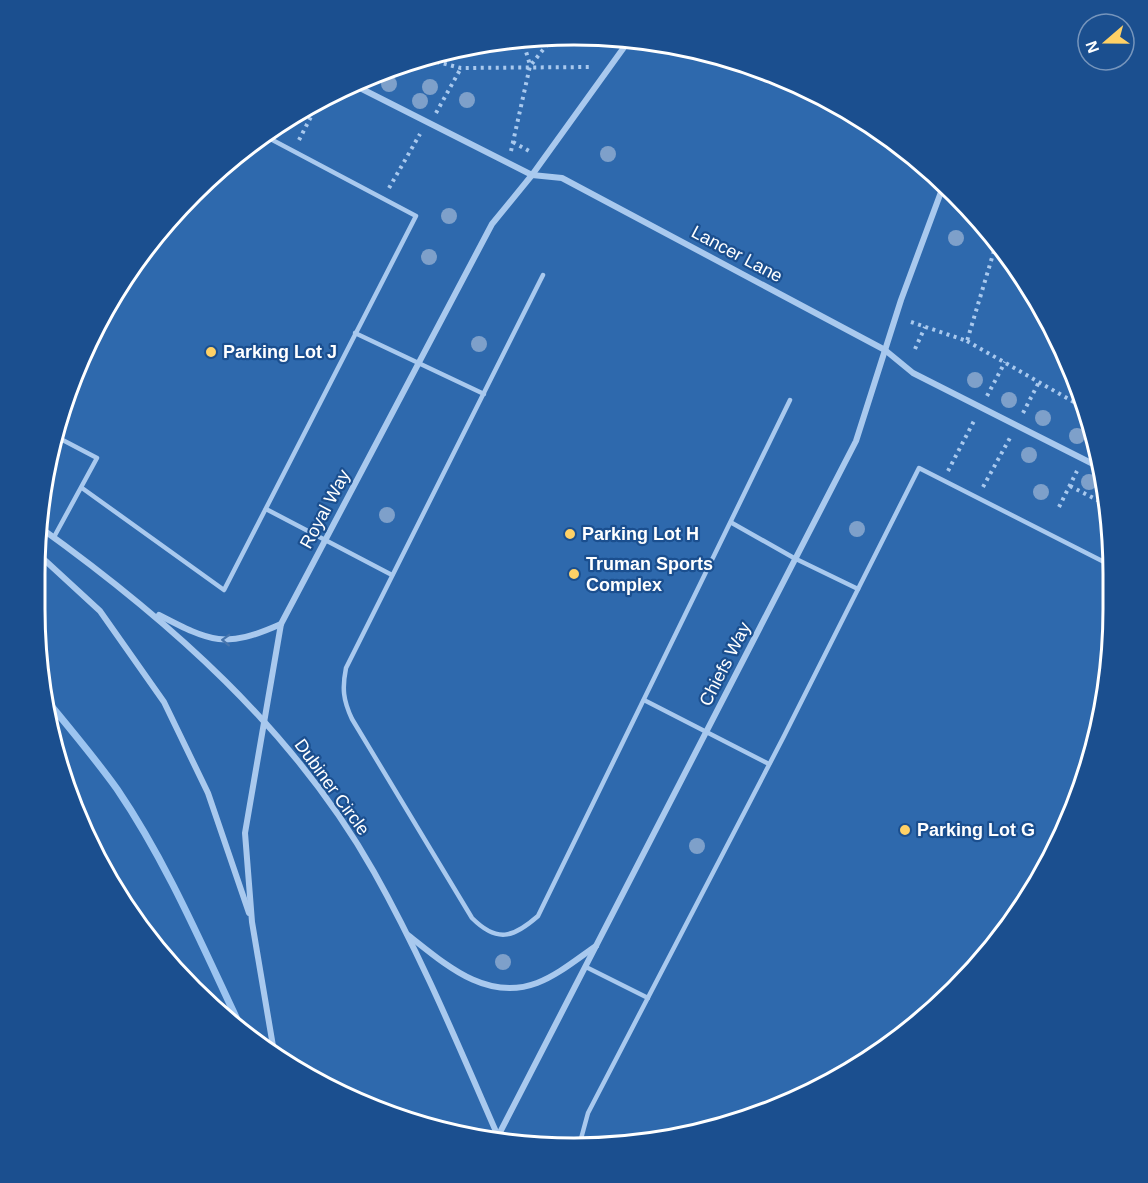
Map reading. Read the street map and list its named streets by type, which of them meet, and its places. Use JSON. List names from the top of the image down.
{
  "streets": {
    "street": [
      "Lancer Lane",
      "Royal Way",
      "Chiefs Way",
      "Dubiner Circle"
    ]
  },
  "crossings": [
    ["Lancer Lane", "Royal Way"],
    ["Lancer Lane", "Chiefs Way"],
    ["Royal Way", "Dubiner Circle"]
  ],
  "places": [
    "Parking Lot J",
    "Parking Lot H",
    "Truman Sports Complex",
    "Parking Lot G"
  ],
  "north": "left"
}
